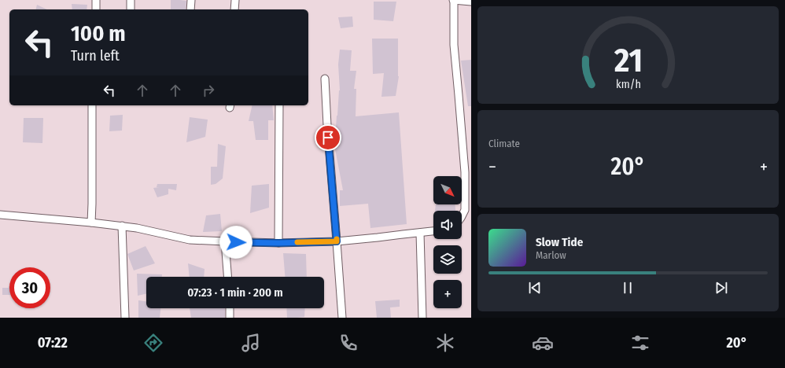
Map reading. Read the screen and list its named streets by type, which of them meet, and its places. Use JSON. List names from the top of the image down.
{
  "north": "bottom right",
  "page": {
    "turn": ["100 m", "Turn left"],
    "tile": "Climate",
    "heat": ["−", "20°", "+"],
    "map_buttons": "+",
    "song": ["Slow Tide", "Marlow"],
    "limit": "30",
    "trip": "07:23 · 1 min · 200 m",
    "tabs": ["07:22", "20°"],
    "gauge": ["21", "km/h"]
  }
}
